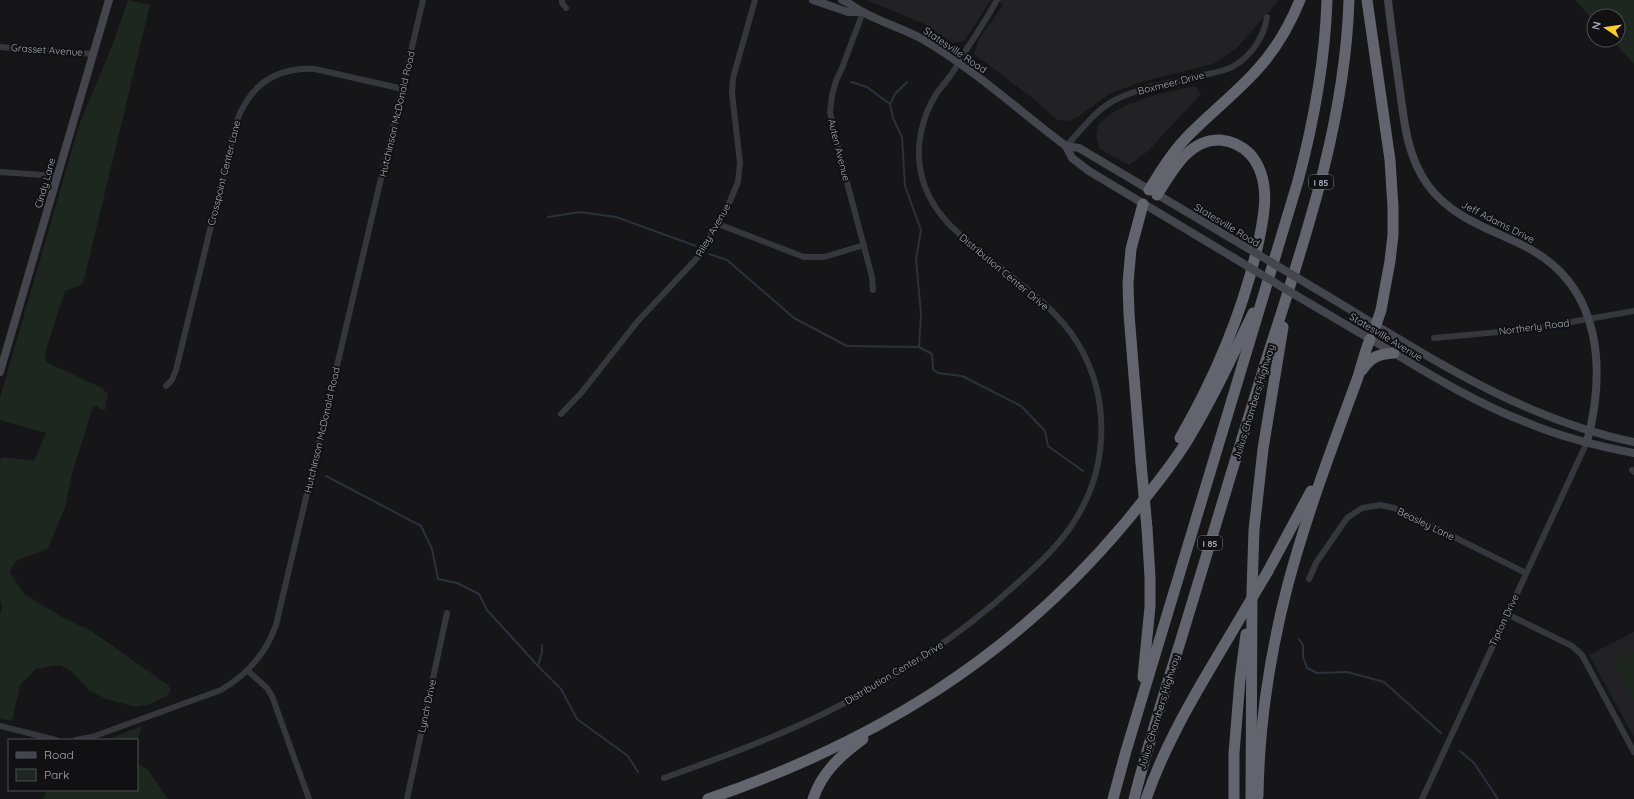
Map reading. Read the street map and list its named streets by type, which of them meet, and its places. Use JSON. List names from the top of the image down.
{
  "streets": {
    "highway": ["I 85", "Julius Chambers Highway"],
    "main road": [
      "Statesville Road",
      "Cindy Lane",
      "Jeff Adams Drive",
      "Statesville Avenue"
    ],
    "street": [
      "Grasset Avenue",
      "Boxmeer Drive",
      "Hutchinson McDonald Road",
      "Auten Avenue",
      "Crosspoint Center Lane",
      "Riley Avenue",
      "Distribution Center Drive",
      "Northerly Road",
      "Beasley Lane",
      "Tipton Drive",
      "Lynch Drive"
    ]
  },
  "crossings": [
    ["Grasset Avenue", "Cindy Lane"],
    ["Statesville Road", "Boxmeer Drive"],
    ["Statesville Road", "Auten Avenue"],
    ["Statesville Road", "Distribution Center Drive"],
    ["Statesville Road", "Statesville Avenue"],
    ["Hutchinson McDonald Road", "Crosspoint Center Lane"],
    ["Jeff Adams Drive", "Northerly Road"],
    ["Jeff Adams Drive", "Statesville Avenue"],
    ["Jeff Adams Drive", "Tipton Drive"],
    ["Statesville Avenue", "Tipton Drive"],
    ["Beasley Lane", "Tipton Drive"]
  ],
  "legend": ["Road", "Park"],
  "north": "left"
}
